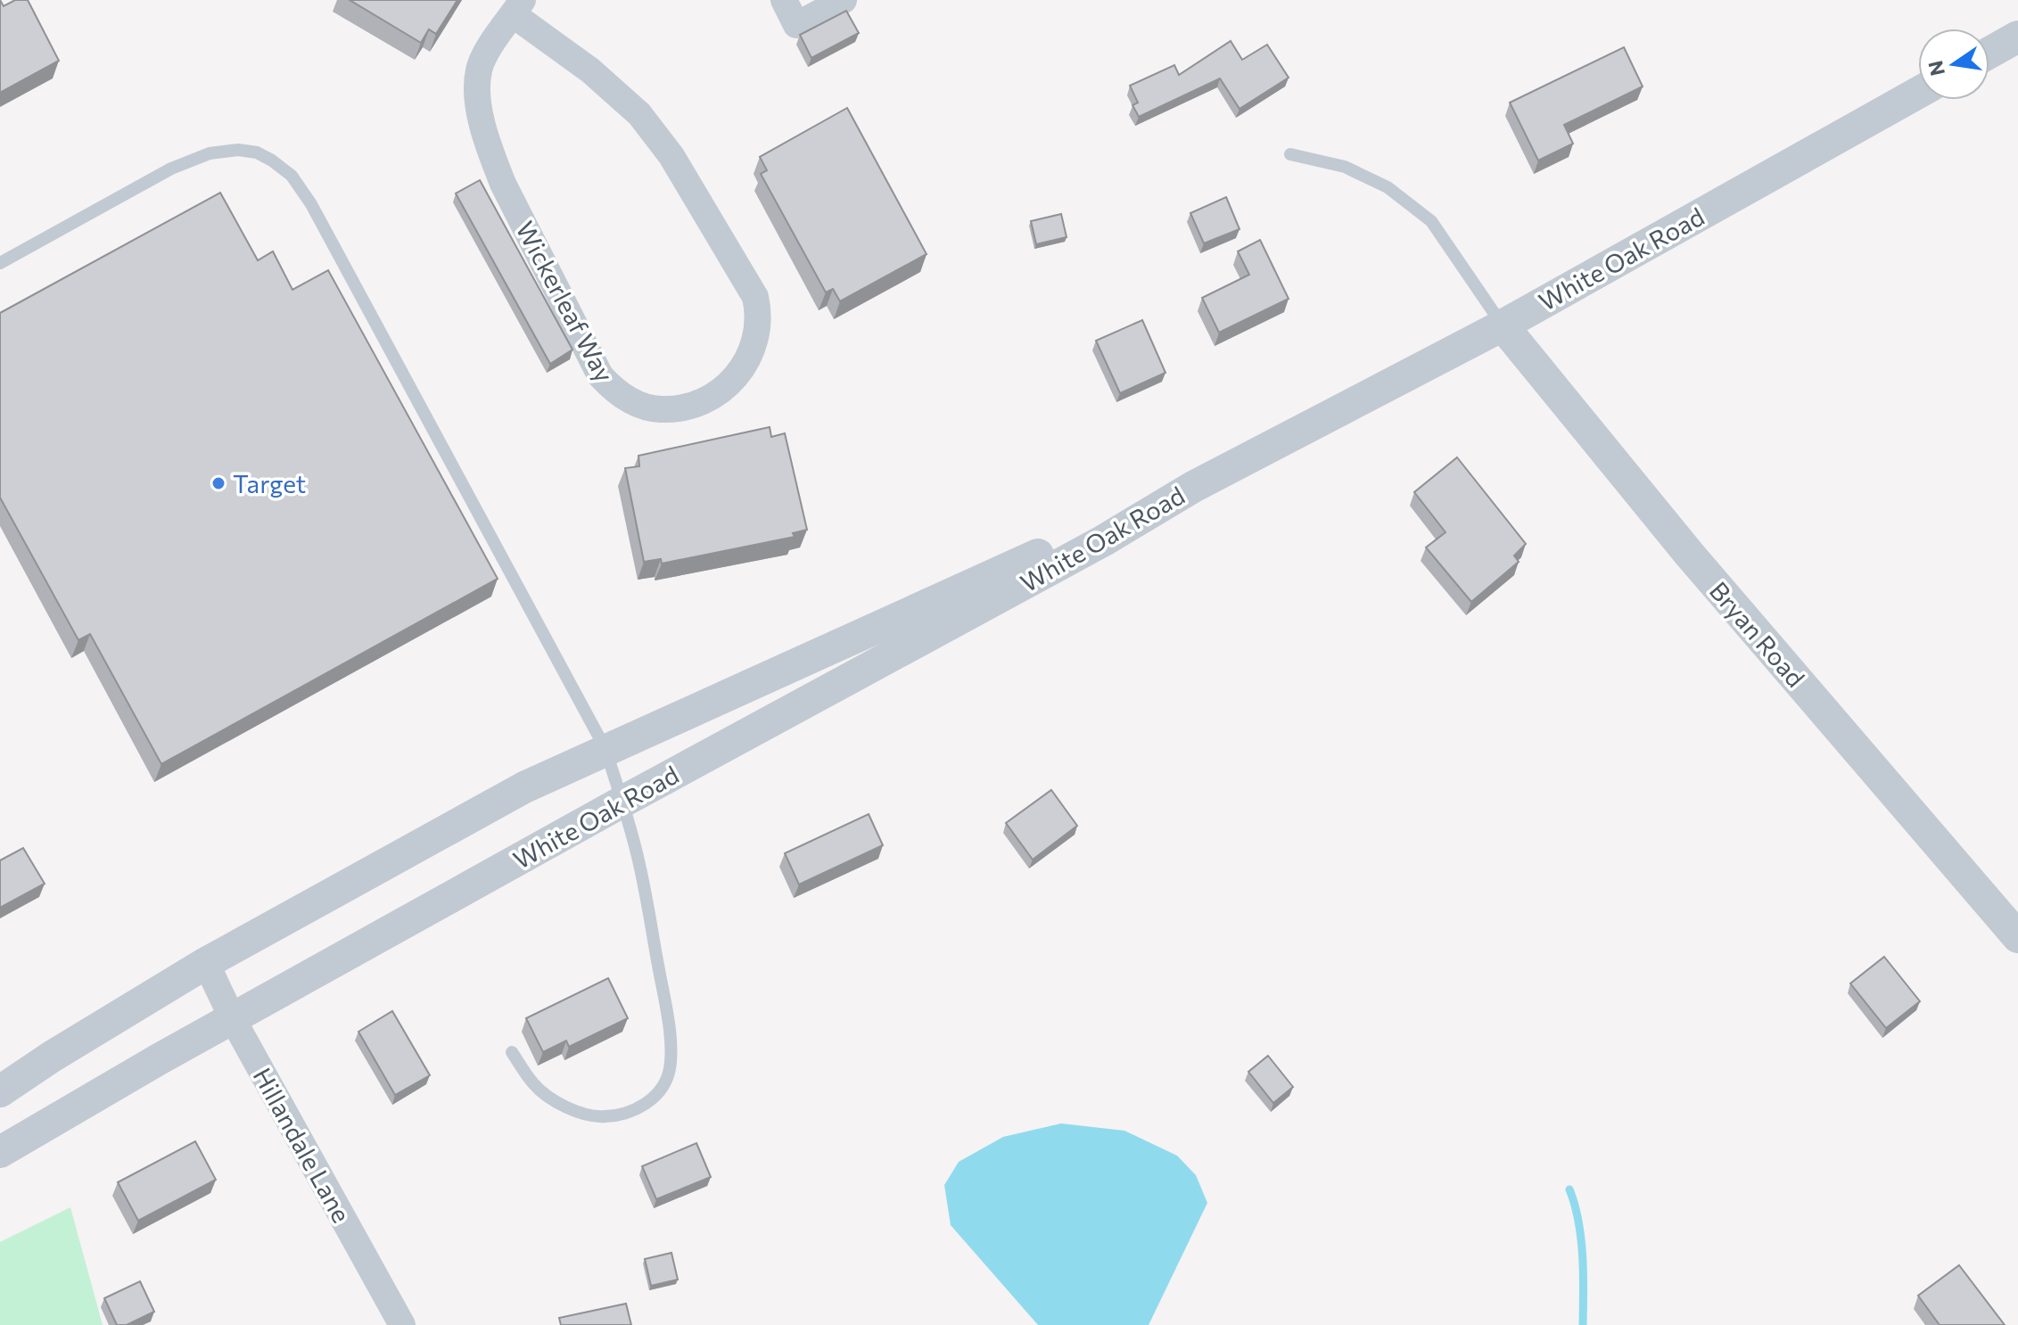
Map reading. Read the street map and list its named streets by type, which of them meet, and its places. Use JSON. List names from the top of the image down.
{
  "streets": {
    "street": [
      "White Oak Road",
      "Wickerleaf Way",
      "Bryan Road",
      "Hillandale Lane"
    ]
  },
  "crossings": [
    ["White Oak Road", "Bryan Road"],
    ["White Oak Road", "Hillandale Lane"]
  ],
  "places": ["Target"],
  "north": "left"
}
